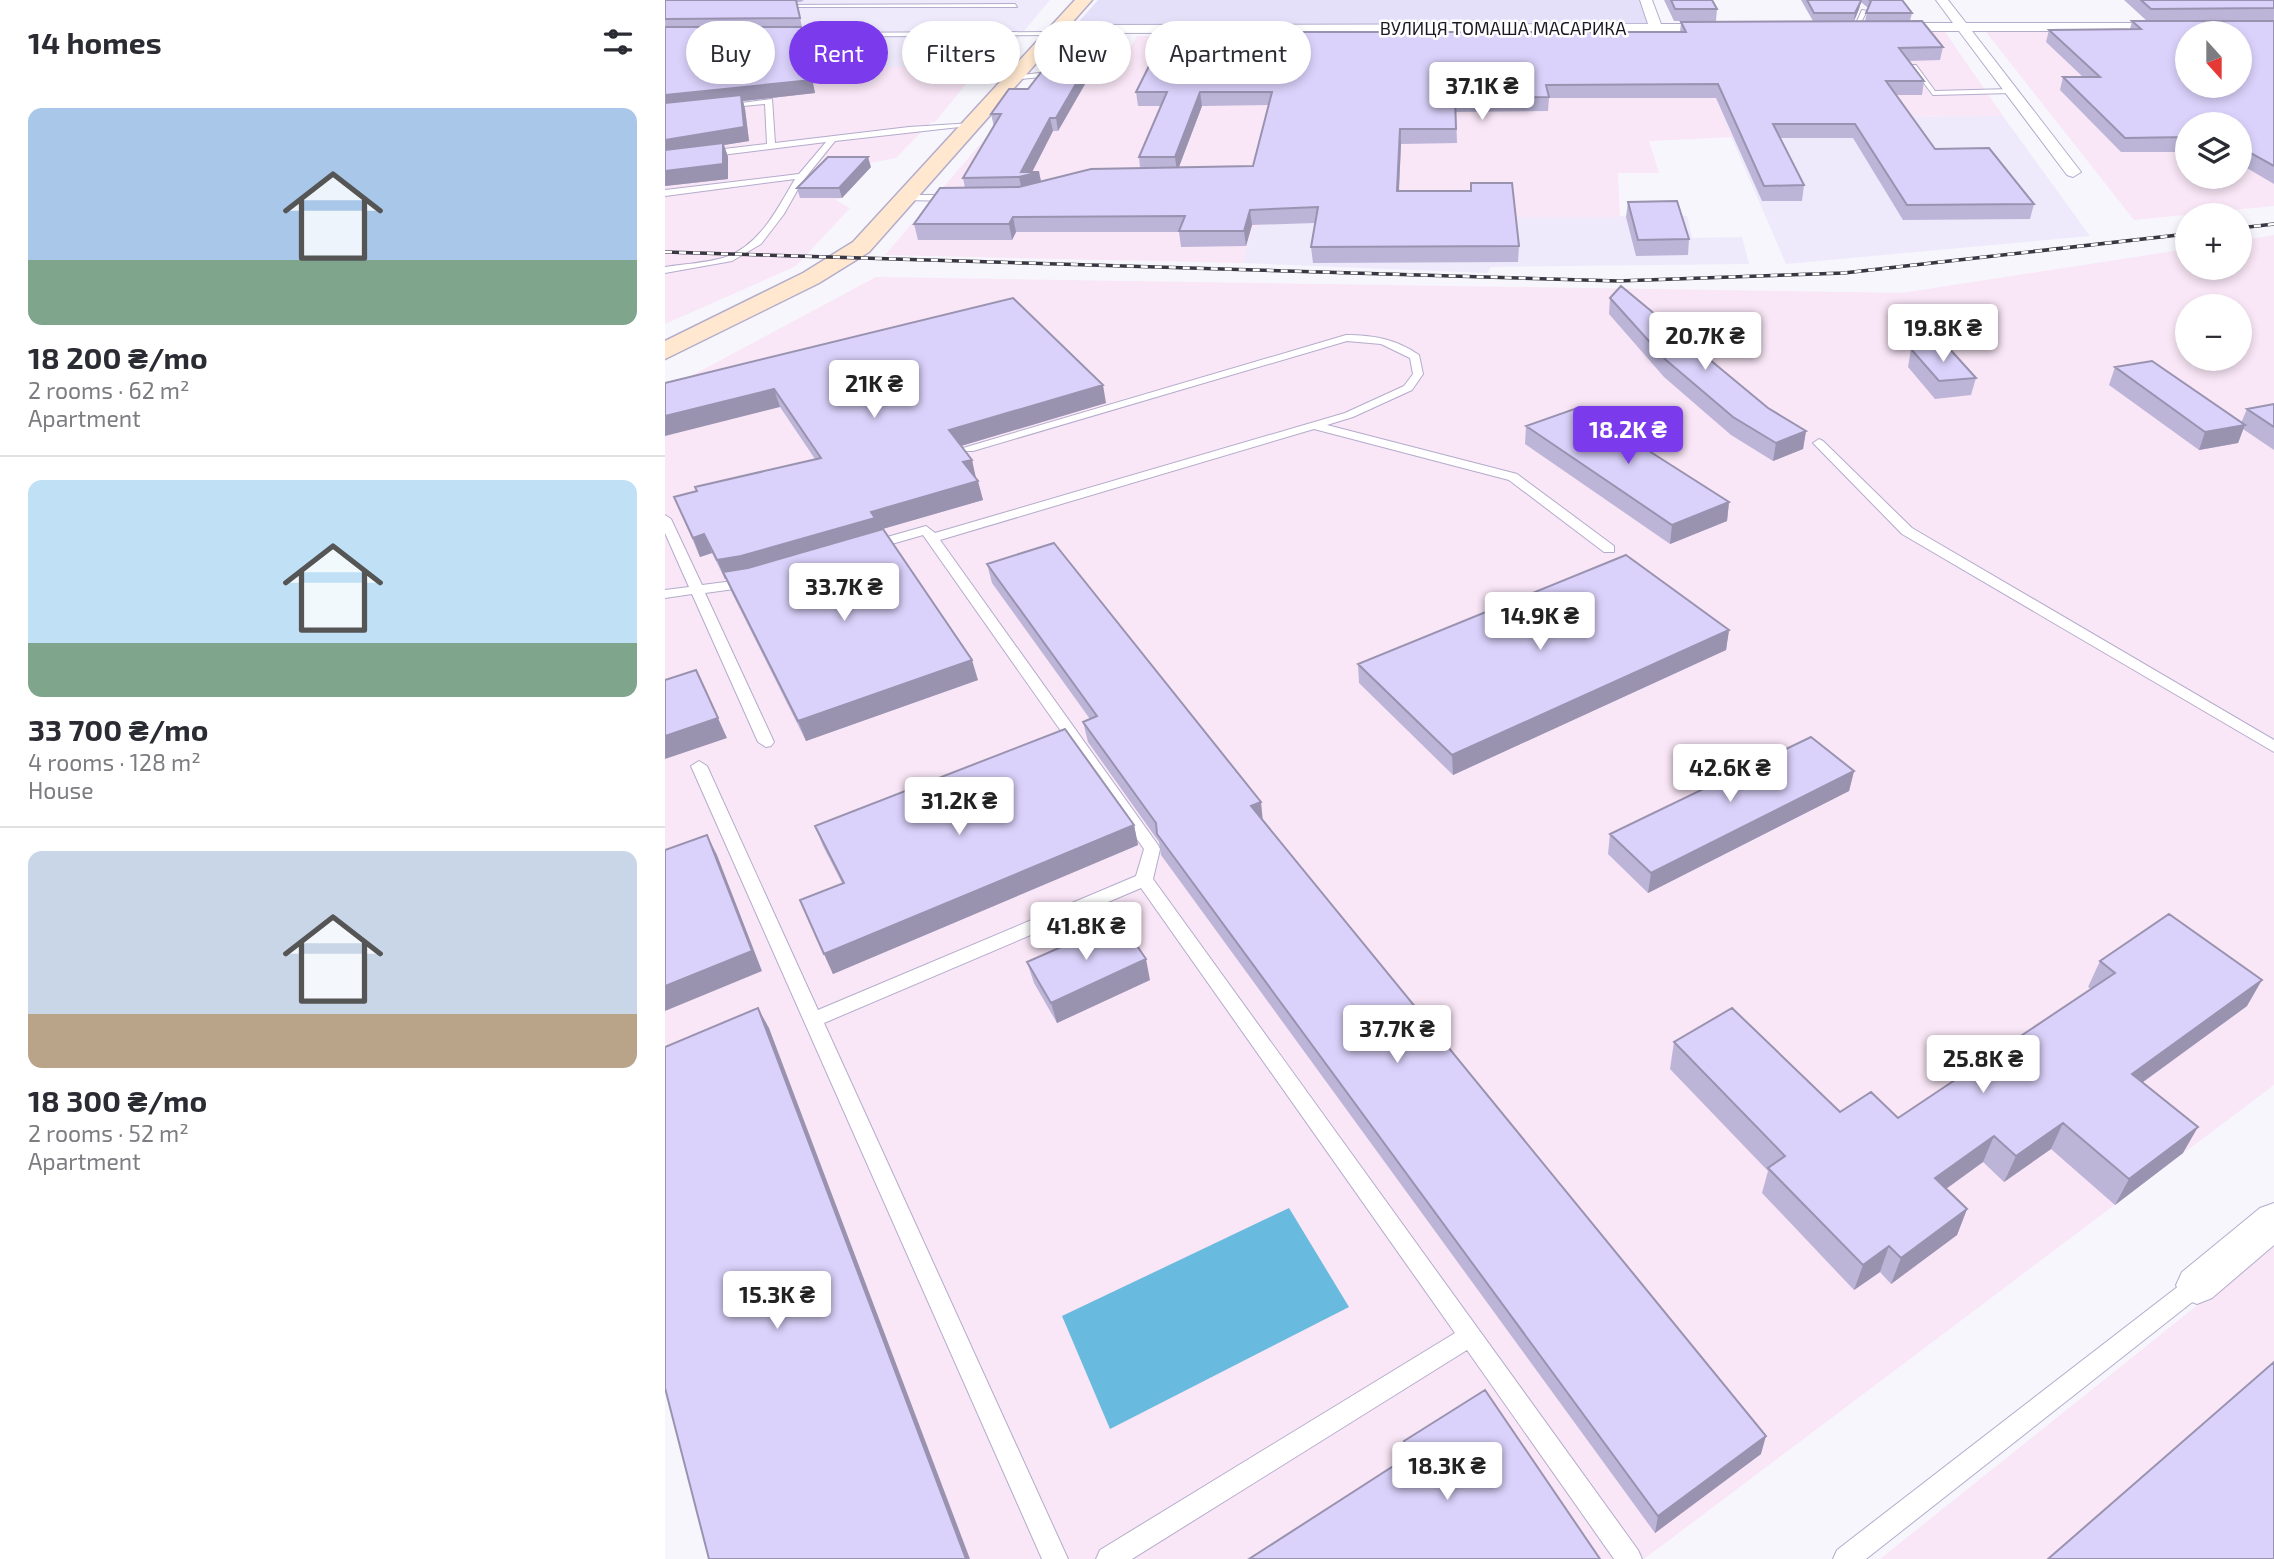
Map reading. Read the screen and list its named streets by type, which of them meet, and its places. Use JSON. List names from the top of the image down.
{
  "streets": {
    "street": ["ВУЛИЦЯ ТОМАША МАСАРИКА"]
  },
  "north": "bottom",
  "page": {
    "heading": "14 homes",
    "map_buttons": ["+", "−"],
    "chip": [
      "Buy",
      "Rent",
      "Filters",
      "New",
      "Apartment"
    ],
    "price": [
      "37.1K ₴",
      "19.8K ₴",
      "20.7K ₴",
      "21K ₴",
      "18.2K ₴",
      "33.7K ₴",
      "14.9K ₴",
      "42.6K ₴",
      "31.2K ₴",
      "41.8K ₴",
      "37.7K ₴",
      "25.8K ₴",
      "15.3K ₴",
      "18.3K ₴"
    ],
    "list": [
      {
        "name": "18 200 ₴/mo",
        "note": "2 rooms · 62 m² · Apartment"
      },
      {
        "name": "33 700 ₴/mo",
        "note": "4 rooms · 128 m² · House"
      },
      {
        "name": "18 300 ₴/mo",
        "note": "2 rooms · 52 m² · Apartment"
      }
    ]
  }
}
